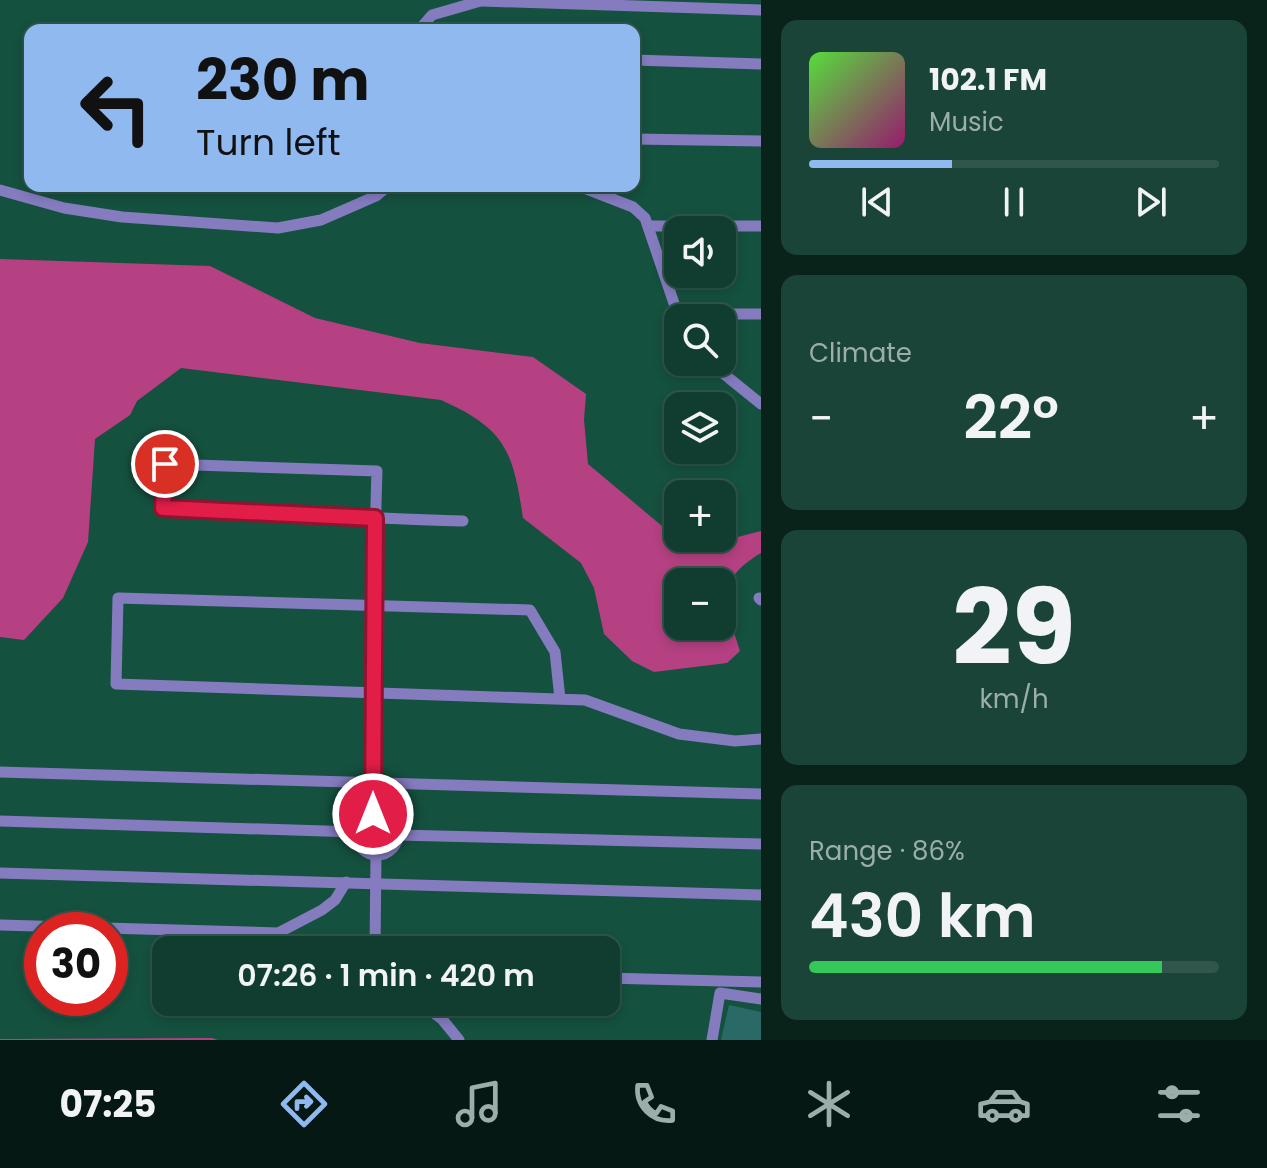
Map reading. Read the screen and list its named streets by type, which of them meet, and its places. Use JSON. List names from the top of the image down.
{
  "page": {
    "turn": ["230 m", "Turn left"],
    "song": ["102.1 FM", "Music"],
    "map_buttons": ["+", "−"],
    "tile": [
      "Climate",
      ["29", "km/h"],
      ["Range · 86%", "430 km"]
    ],
    "heat": ["−", "22°", "+"],
    "limit": "30",
    "trip": "07:26 · 1 min · 420 m",
    "tabs": "07:25"
  }
}
